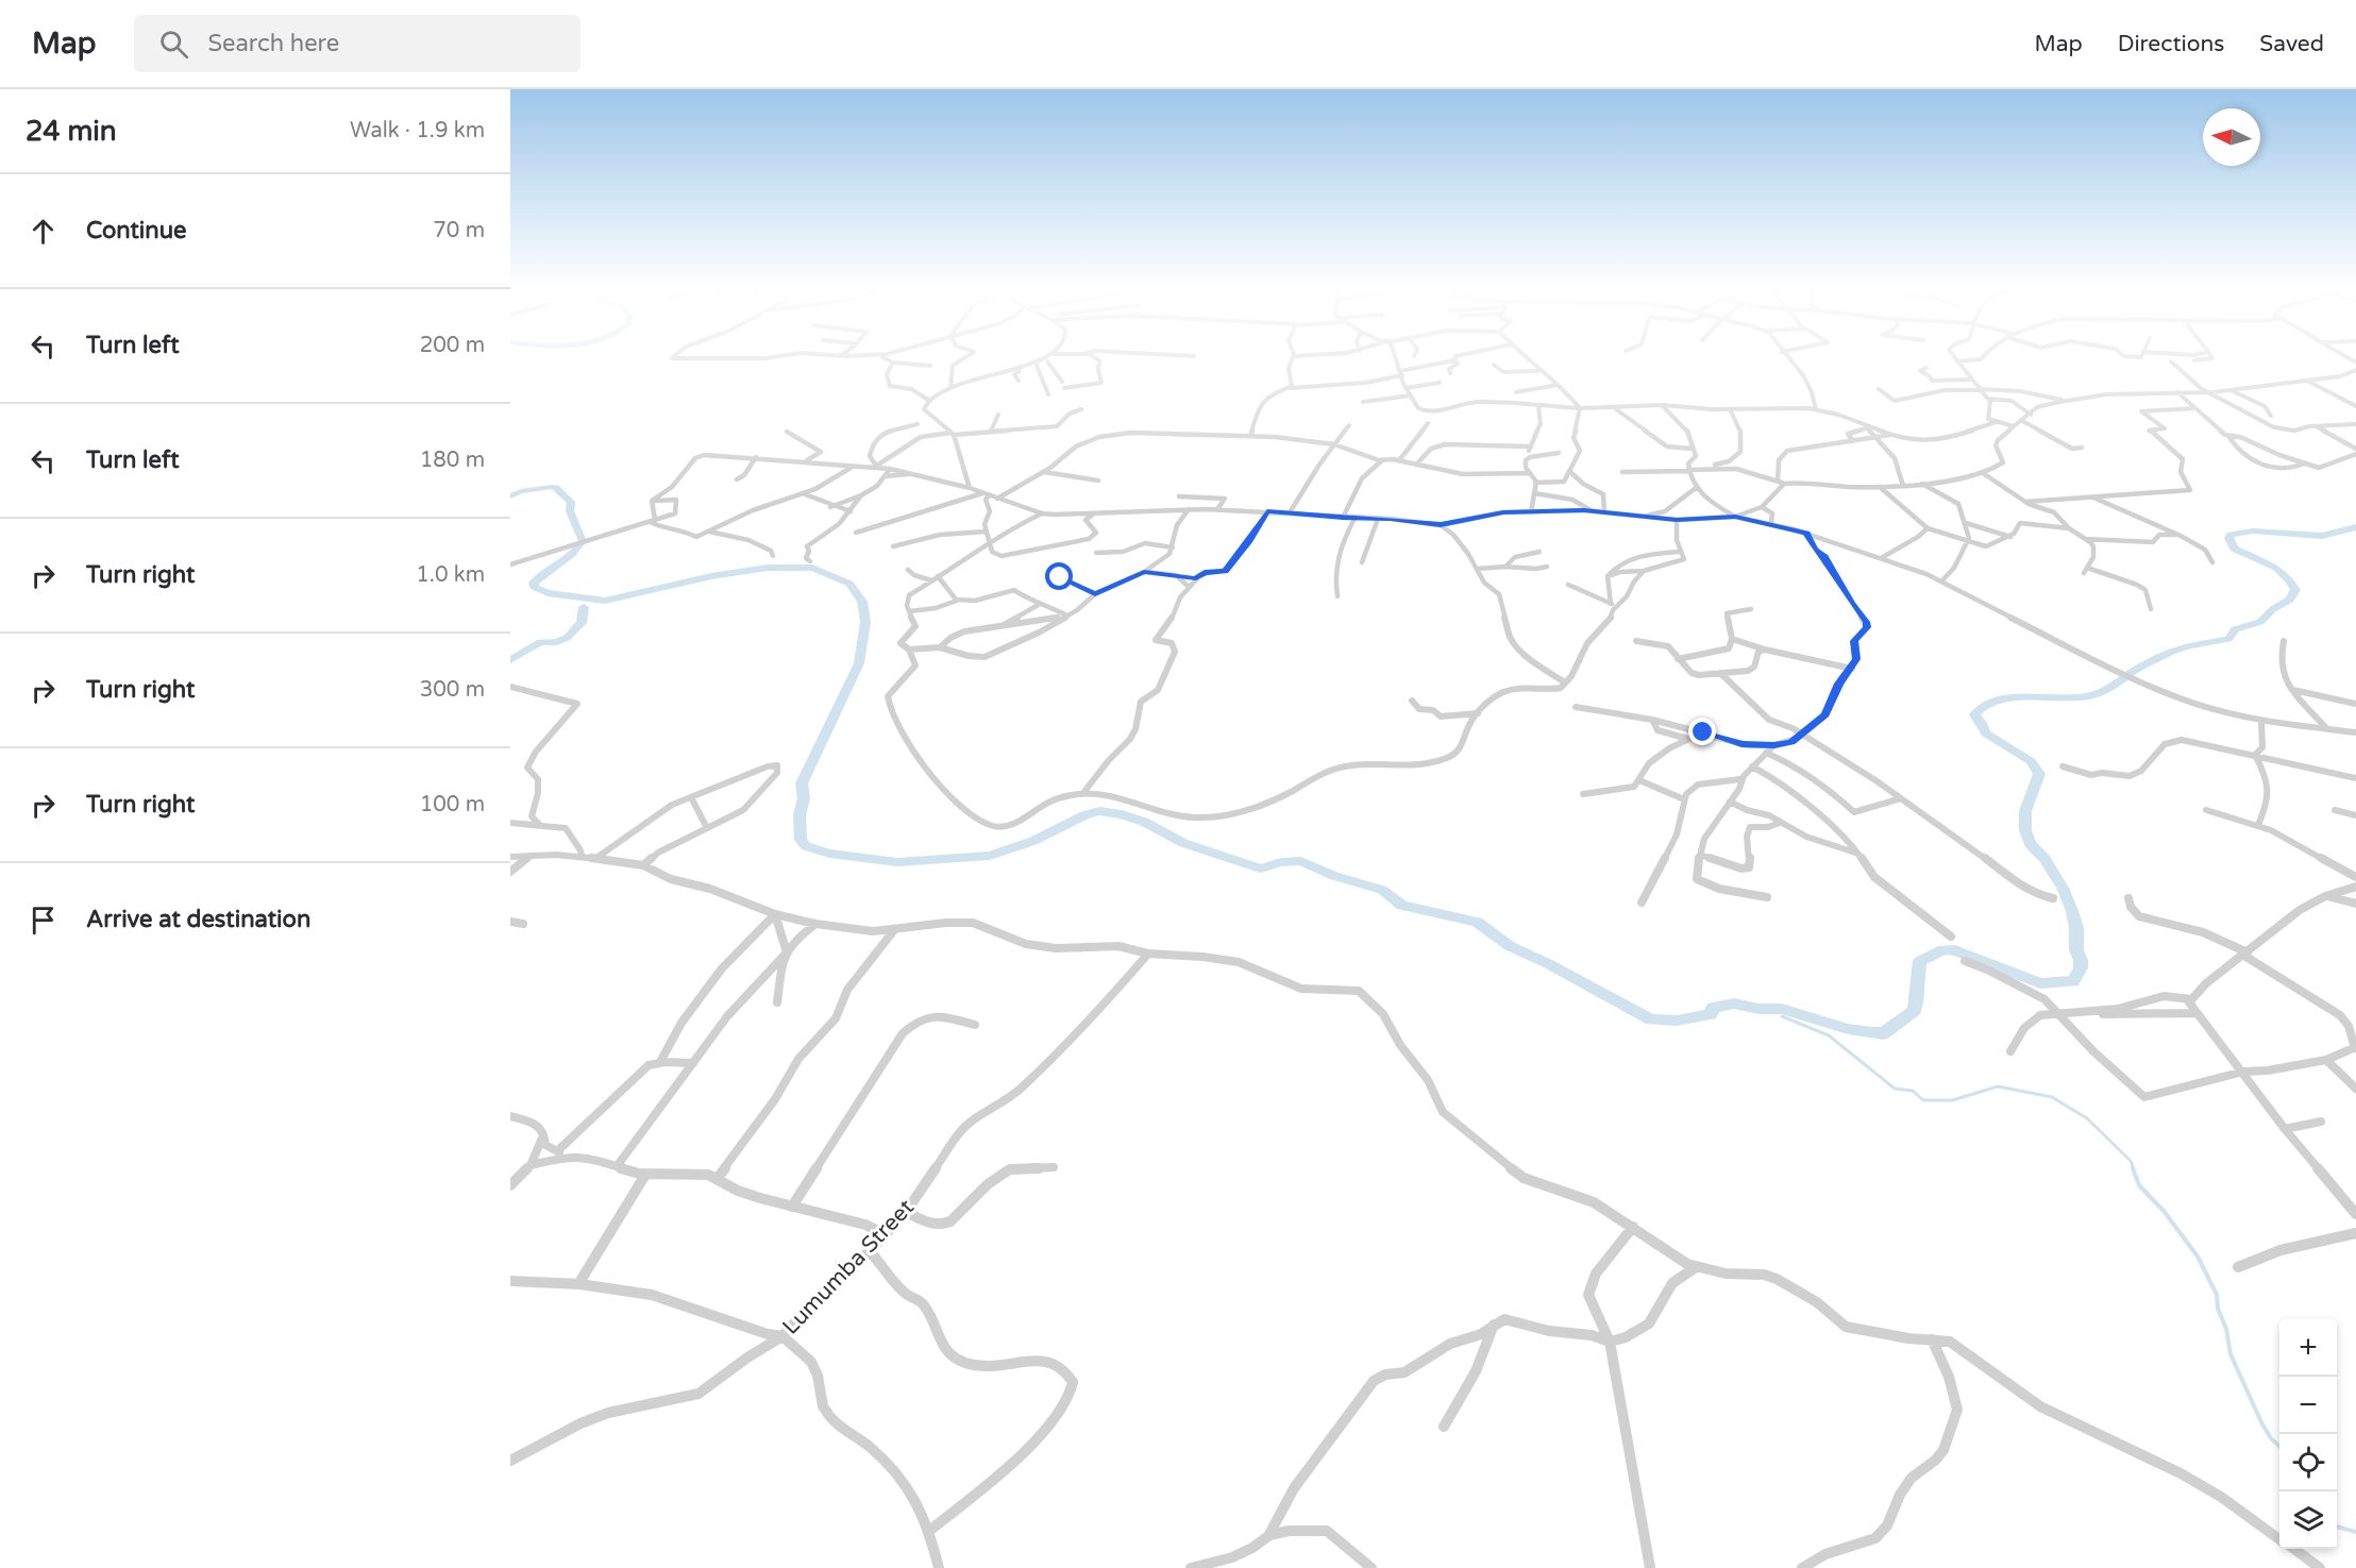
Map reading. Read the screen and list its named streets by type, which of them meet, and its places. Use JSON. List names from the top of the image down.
{
  "streets": {
    "street": ["Lumumba Street"]
  },
  "north": "left",
  "page": {
    "header": "Map",
    "search": "Search here",
    "nav": ["Map", "Directions", "Saved"],
    "heading": ["24 min", "Walk · 1.9 km"],
    "list": [
      ["Continue", "70 m"],
      ["Turn left", "200 m"],
      ["Turn left", "180 m"],
      ["Turn right", "1.0 km"],
      ["Turn right", "300 m"],
      ["Turn right", "100 m"],
      "Arrive at destination"
    ],
    "map_buttons": ["+", "−"]
  }
}
